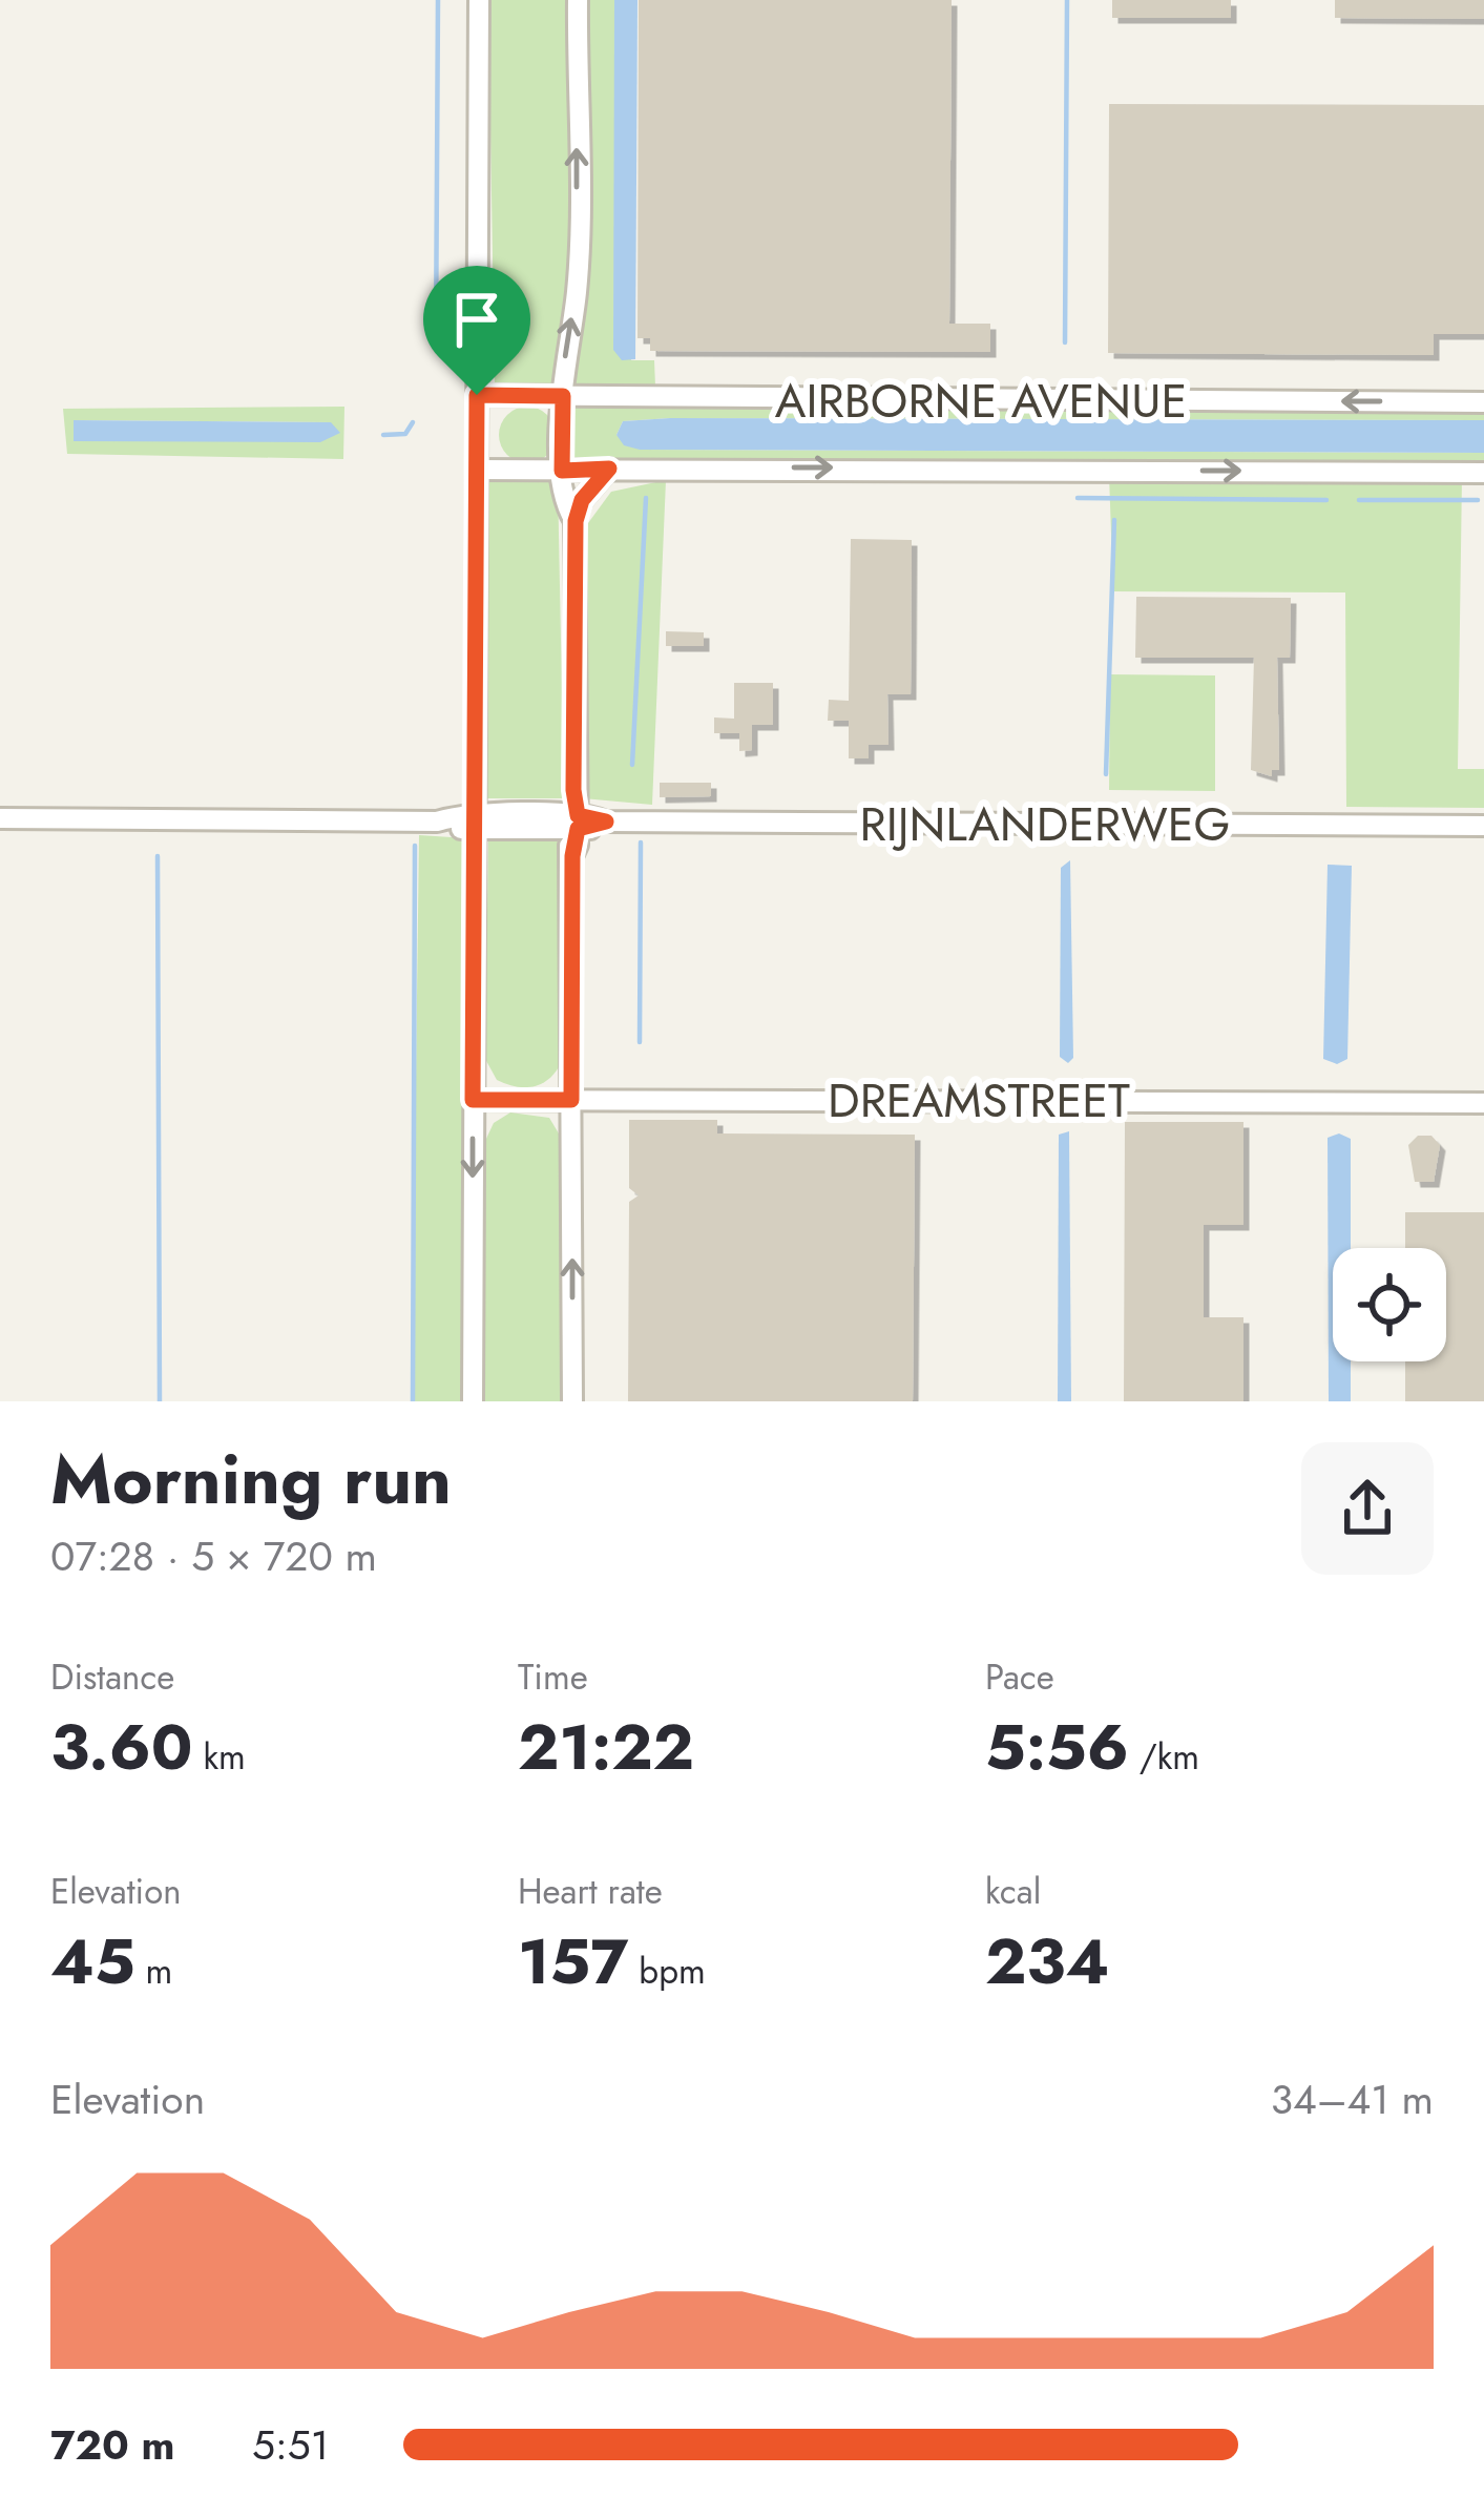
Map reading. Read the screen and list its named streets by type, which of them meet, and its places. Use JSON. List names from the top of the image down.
{
  "streets": {
    "street": ["AIRBORNE AVENUE", "RIJNLANDERWEG", "DREAMSTREET"]
  },
  "page": {
    "heading": ["Morning run", "07:28 · 5 × 720 m"],
    "stats": [
      ["Distance", "3.60 km"],
      ["Time", "21:22"],
      ["Pace", "5:56 /km"],
      ["Elevation", "45 m"],
      ["Heart rate", "157 bpm"],
      ["kcal", "234"]
    ],
    "chart": ["Elevation", "34–41 m"],
    "list": [
      {
        "name": "720 m",
        "note": "5:51"
      }
    ]
  }
}
